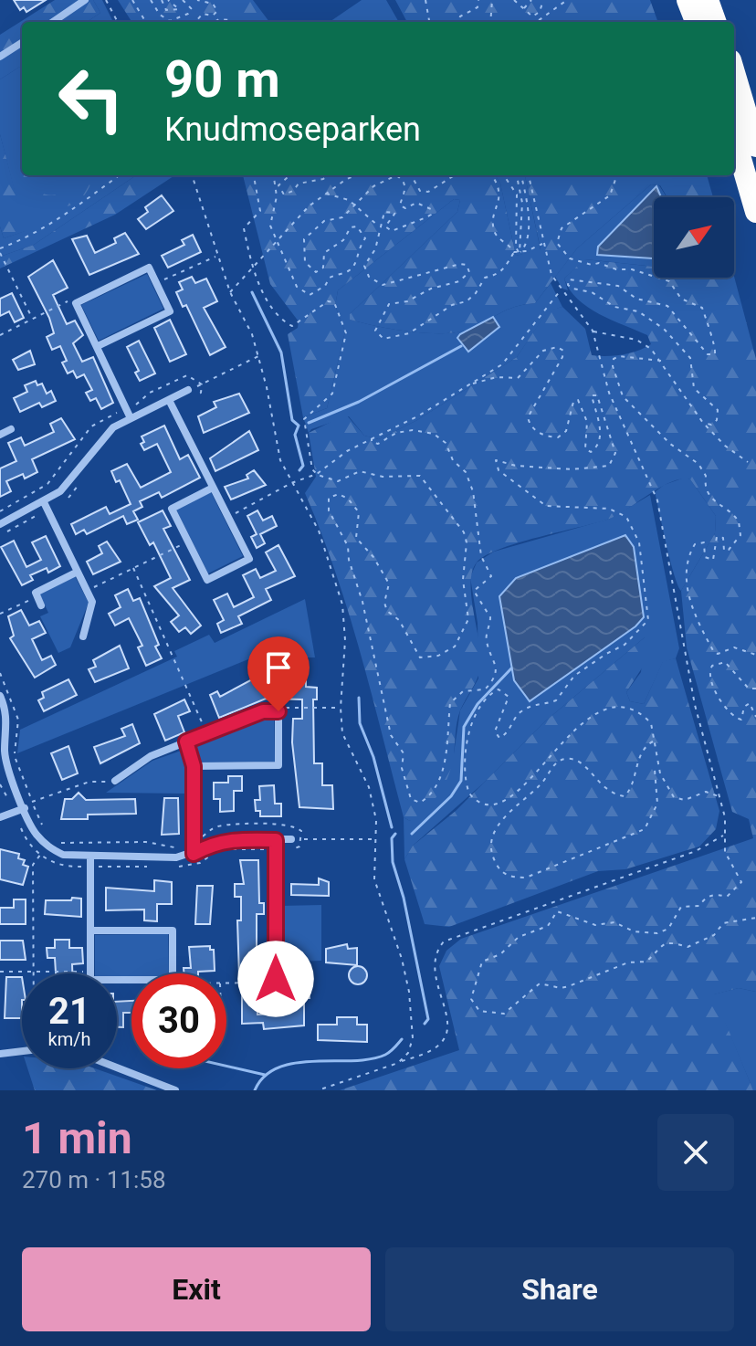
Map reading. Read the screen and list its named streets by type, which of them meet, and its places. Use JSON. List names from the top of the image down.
{
  "north": "top right",
  "page": {
    "turn": ["90 m", "Knudmoseparken"],
    "speed": "21 km/h",
    "limit": "30",
    "heading": ["1 min", "270 m · 11:58"],
    "buttons": ["Exit", "Share"]
  }
}
